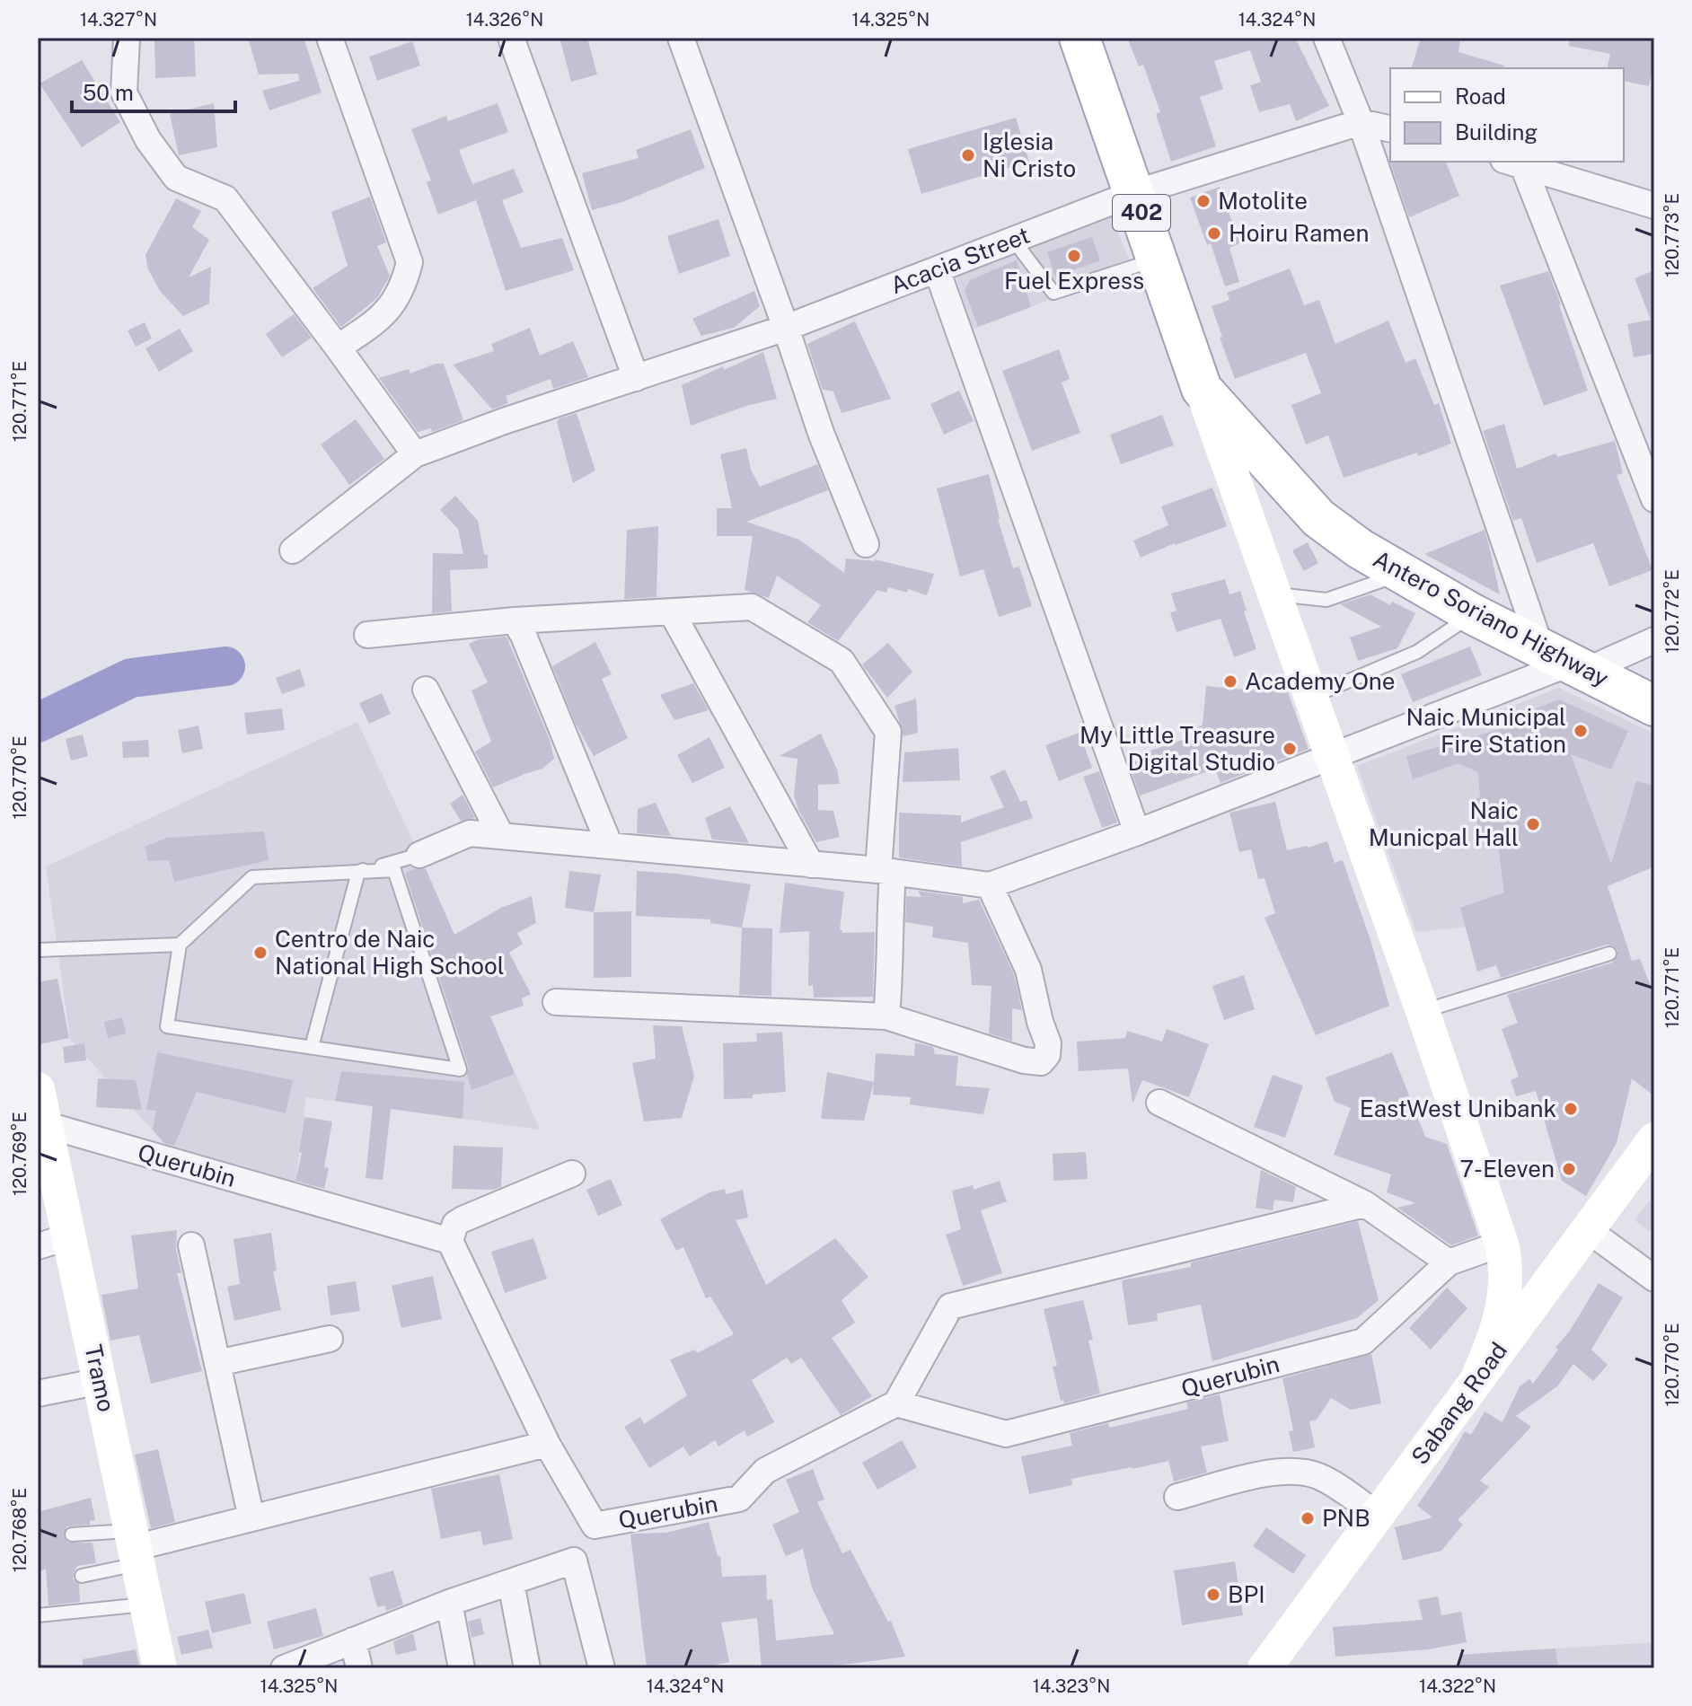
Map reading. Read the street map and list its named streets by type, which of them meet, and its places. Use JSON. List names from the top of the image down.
{
  "streets": {
    "main road": [
      "402",
      "Antero Soriano Highway",
      "Tramo",
      "Sabang Road"
    ],
    "street": ["Acacia Street", "Querubin"]
  },
  "crossings": [
    ["402", "Antero Soriano Highway"],
    ["402", "Sabang Road"],
    ["Acacia Street", "Antero Soriano Highway"],
    ["Querubin", "Tramo"]
  ],
  "places": [
    "Iglesia Ni Cristo",
    "Motolite",
    "Hoiru Ramen",
    "Fuel Express",
    "Academy One",
    "Naic Municipal Fire Station",
    "My Little Treasure Digital Studio",
    "Naic Municpal Hall",
    "Centro de Naic National High School",
    "EastWest Unibank",
    "7-Eleven",
    "PNB",
    "BPI"
  ],
  "legend": ["Road", "Building"],
  "scale_bar": "50 m",
  "coordinates": [
    "14.327°N",
    "14.326°N",
    "14.325°N",
    "14.324°N",
    "120.773°E",
    "120.771°E",
    "120.772°E",
    "120.770°E",
    "120.769°E",
    "120.768°E",
    "14.323°N",
    "14.322°N"
  ]
}
